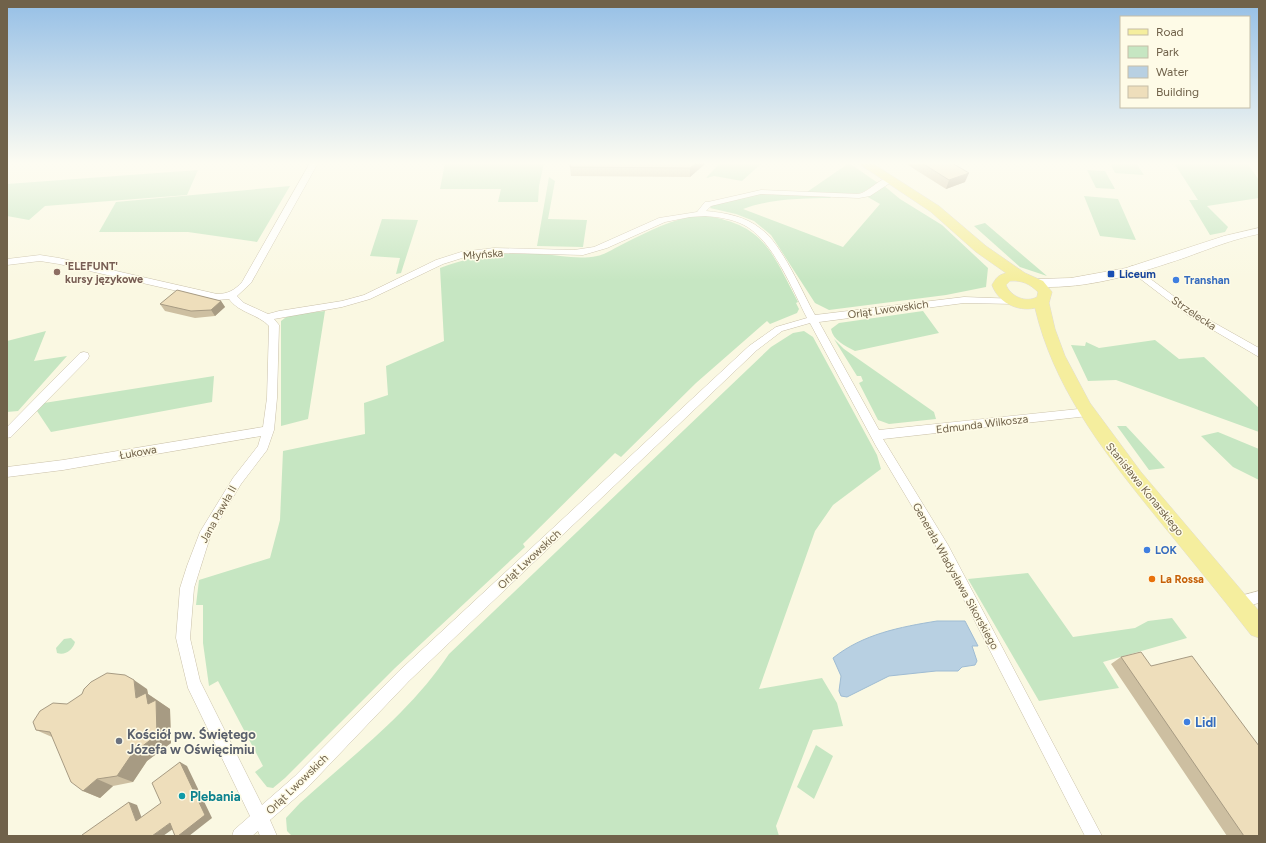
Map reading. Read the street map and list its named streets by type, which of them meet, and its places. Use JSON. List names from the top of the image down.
{
  "streets": {
    "main road": ["Stanisława Konarskiego"],
    "street": [
      "Młyńska",
      "Orląt Lwowskich",
      "Strzelecka",
      "Edmunda Wilkosza",
      "Łukowa",
      "Jana Pawła II",
      "Generała Władysława Sikorskiego"
    ]
  },
  "crossings": [
    ["Młyńska", "Orląt Lwowskich"],
    ["Młyńska", "Jana Pawła II"],
    ["Młyńska", "Generała Władysława Sikorskiego"],
    ["Orląt Lwowskich", "Stanisława Konarskiego"],
    ["Orląt Lwowskich", "Jana Pawła II"],
    ["Orląt Lwowskich", "Generała Władysława Sikorskiego"],
    ["Edmunda Wilkosza", "Stanisława Konarskiego"],
    ["Edmunda Wilkosza", "Generała Władysława Sikorskiego"],
    ["Łukowa", "Jana Pawła II"]
  ],
  "places": {
    "other": [
      "'ELEFUNT' kursy językowe",
      "Transhan",
      "LOK",
      "La Rossa",
      "Lidl",
      "Kościół pw. Świętego Józefa w Oświęcimiu",
      "Plebania"
    ],
    "transit": ["Liceum"]
  },
  "legend": [
    "Road",
    "Park",
    "Water",
    "Building"
  ]
}
